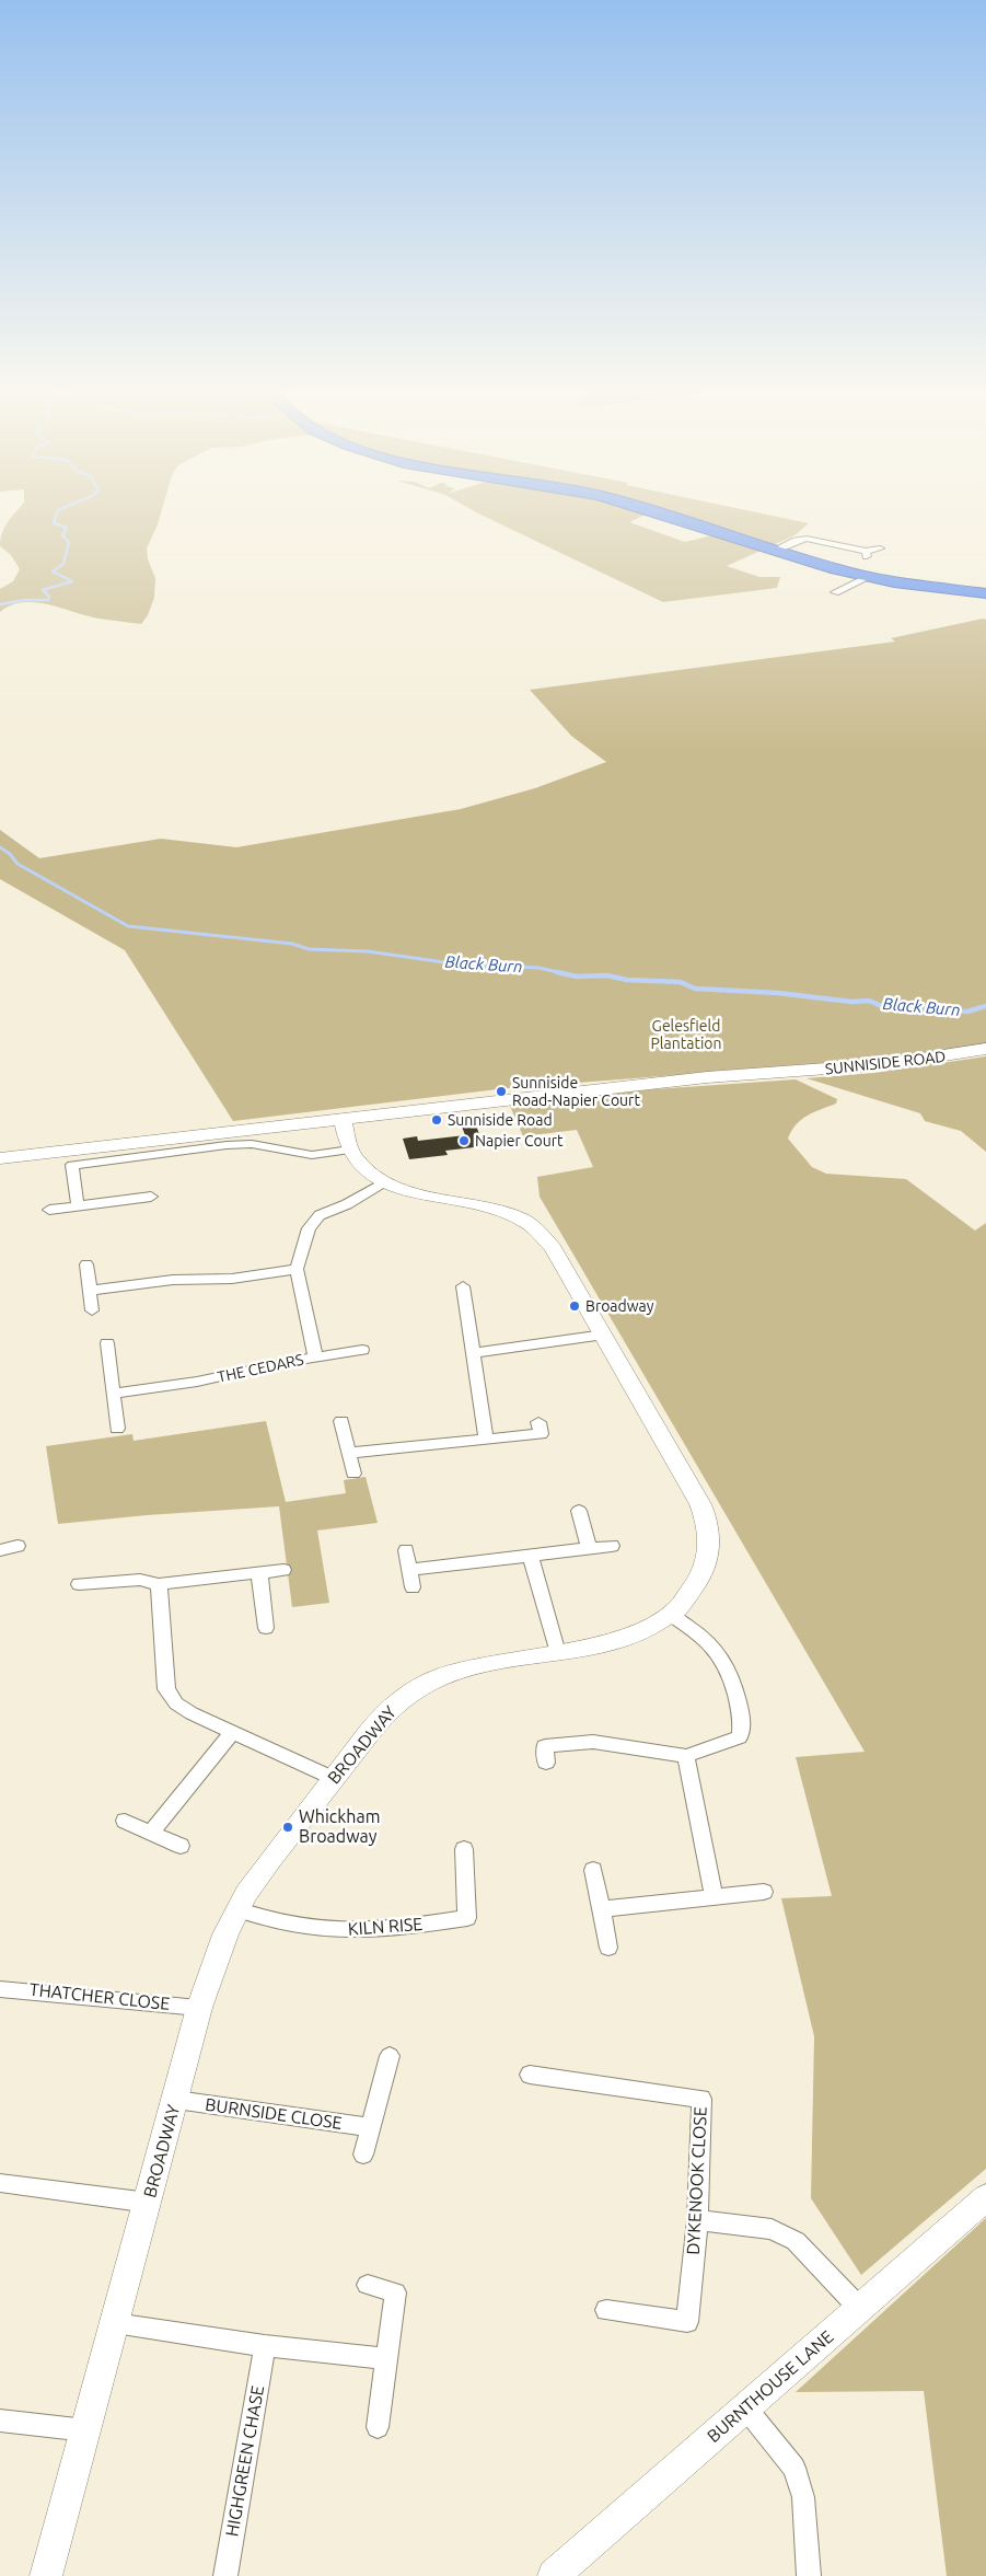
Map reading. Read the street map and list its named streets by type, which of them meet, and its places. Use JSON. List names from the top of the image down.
{
  "streets": {
    "street": [
      "SUNNISIDE ROAD",
      "THE CEDARS",
      "BROADWAY",
      "KILN RISE",
      "THATCHER CLOSE",
      "BURNSIDE CLOSE",
      "DYKENOOK CLOSE",
      "BURNTHOUSE LANE",
      "HIGHGREEN CHASE"
    ]
  },
  "crossings": [
    ["SUNNISIDE ROAD", "BROADWAY"],
    ["THE CEDARS", "BROADWAY"],
    ["BROADWAY", "KILN RISE"],
    ["BROADWAY", "THATCHER CLOSE"],
    ["BROADWAY", "BURNSIDE CLOSE"]
  ],
  "water": ["Black Burn"],
  "parks": ["Gelesfield Plantation"],
  "places": [
    "Sunniside Road-Napier Court",
    "Sunniside Road",
    "Napier Court",
    "Broadway",
    "Whickham Broadway"
  ]
}
